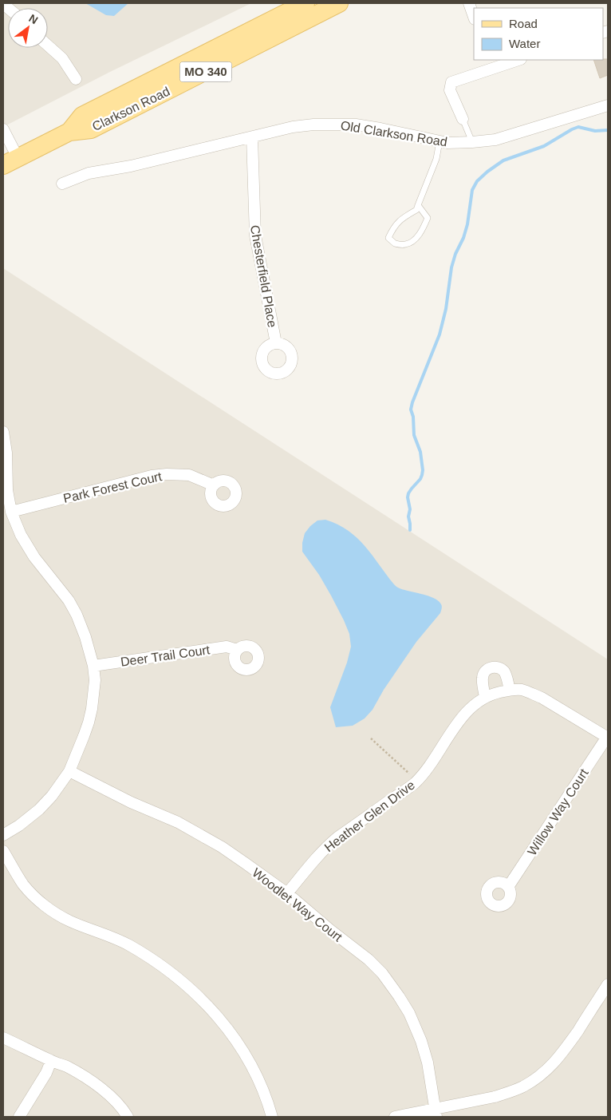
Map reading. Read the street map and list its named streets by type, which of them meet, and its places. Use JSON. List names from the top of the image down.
{
  "streets": {
    "main road": ["MO 340", "Clarkson Road"],
    "street": [
      "Old Clarkson Road",
      "Chesterfield Place",
      "Park Forest Court",
      "Deer Trail Court",
      "Willow Way Court",
      "Heather Glen Drive",
      "Woodlet Way Court"
    ]
  },
  "crossings": [
    ["Old Clarkson Road", "Chesterfield Place"],
    ["Willow Way Court", "Heather Glen Drive"],
    ["Heather Glen Drive", "Woodlet Way Court"]
  ],
  "legend": ["Road", "Water"],
  "north": "top right"
}
